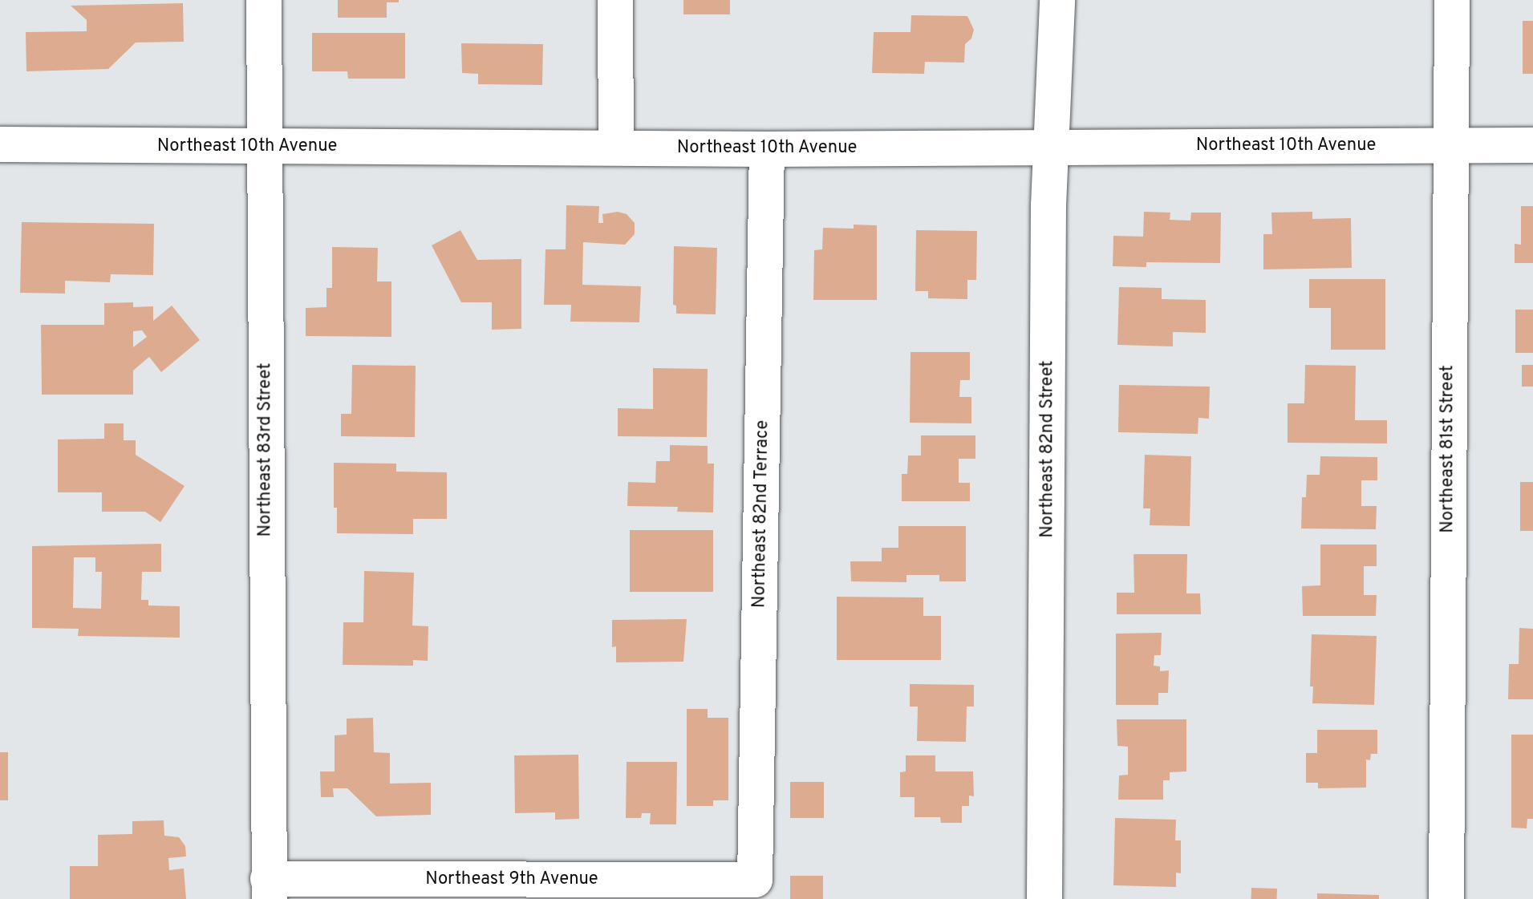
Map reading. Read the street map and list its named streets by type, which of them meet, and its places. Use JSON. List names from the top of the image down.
{
  "streets": {
    "street": [
      "Northeast 10th Avenue",
      "Northeast 82nd Street",
      "Northeast 81st Street",
      "Northeast 83rd Street",
      "Northeast 82nd Terrace",
      "Northeast 9th Avenue"
    ]
  },
  "crossings": [
    ["Northeast 10th Avenue", "Northeast 82nd Street"],
    ["Northeast 10th Avenue", "Northeast 81st Street"],
    ["Northeast 10th Avenue", "Northeast 83rd Street"],
    ["Northeast 10th Avenue", "Northeast 82nd Terrace"],
    ["Northeast 83rd Street", "Northeast 9th Avenue"],
    ["Northeast 82nd Terrace", "Northeast 9th Avenue"]
  ]
}
